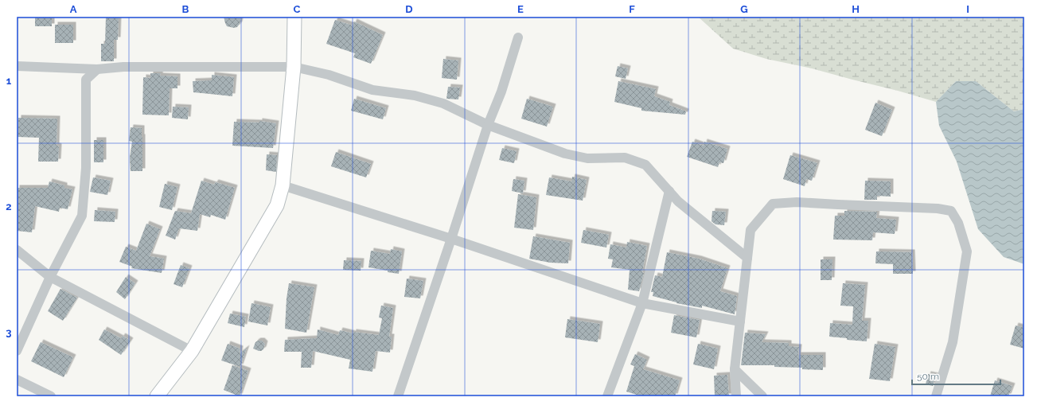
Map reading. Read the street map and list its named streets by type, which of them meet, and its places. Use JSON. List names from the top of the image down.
{
  "scale_bar": "50 m",
  "grid": {
    "columns": [
      "A",
      "B",
      "C",
      "D",
      "E",
      "F",
      "G",
      "H",
      "I"
    ],
    "rows": ["1", "2", "3"]
  }
}
